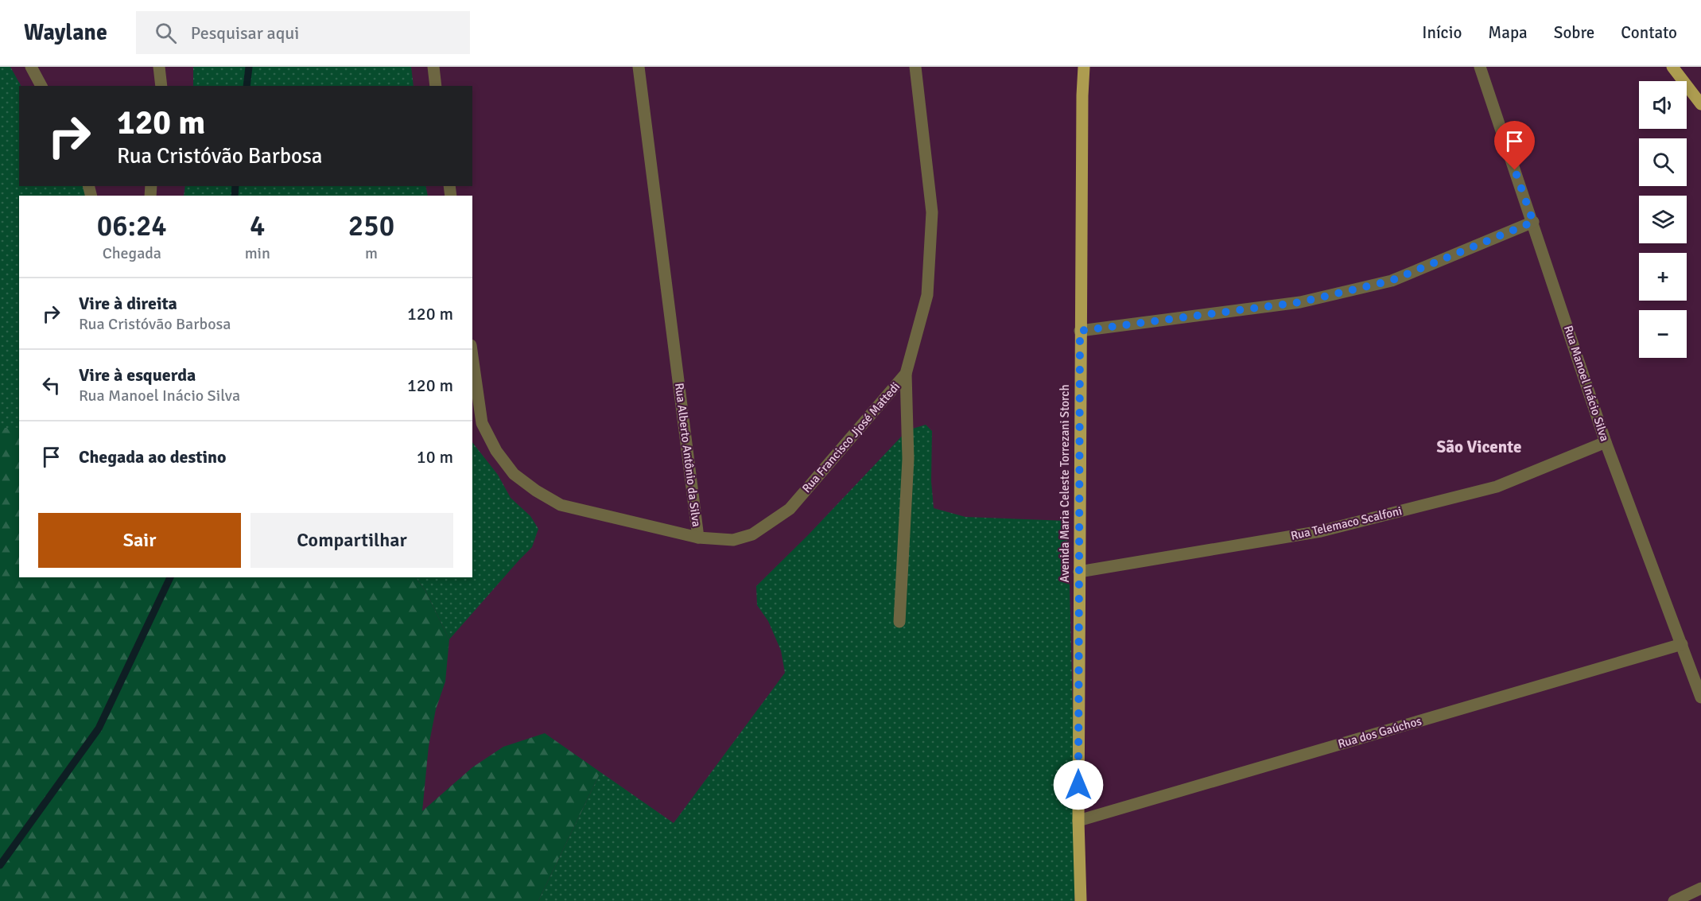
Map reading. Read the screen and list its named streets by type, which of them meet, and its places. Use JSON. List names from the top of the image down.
{
  "streets": {
    "main road": ["Avenida Maria Celeste Torrezani Storch"],
    "street": [
      "Rua Manoel Inácio Silva",
      "Rua Francisco Jjosé Mattedi",
      "Rua Alberto Antônio da Silva",
      "Rua Telemaco Scalfoni",
      "Rua dos Gaúchos"
    ]
  },
  "crossings": [
    ["Rua Manoel Inácio Silva", "Rua Telemaco Scalfoni"],
    ["Rua Manoel Inácio Silva", "Rua dos Gaúchos"],
    ["Rua Francisco Jjosé Mattedi", "Rua Alberto Antônio da Silva"],
    ["Avenida Maria Celeste Torrezani Storch", "Rua Telemaco Scalfoni"],
    ["Avenida Maria Celeste Torrezani Storch", "Rua dos Gaúchos"]
  ],
  "districts": ["São Vicente"],
  "page": {
    "header": "Waylane",
    "search": "Pesquisar aqui",
    "nav": [
      "Início",
      "Mapa",
      "Sobre",
      "Contato"
    ],
    "map_buttons": ["+", "−"],
    "turn": ["120 m", "Rua Cristóvão Barbosa"],
    "eta": [
      "06:24",
      "Chegada",
      "4",
      "min",
      "250",
      "m"
    ],
    "list": [
      {
        "name": "Vire à direita",
        "note": "Rua Cristóvão Barbosa",
        "value": "120 m"
      },
      {
        "name": "Vire à esquerda",
        "note": "Rua Manoel Inácio Silva",
        "value": "120 m"
      },
      {
        "name": "Chegada ao destino",
        "value": "10 m"
      }
    ],
    "buttons": ["Sair", "Compartilhar"]
  }
}
